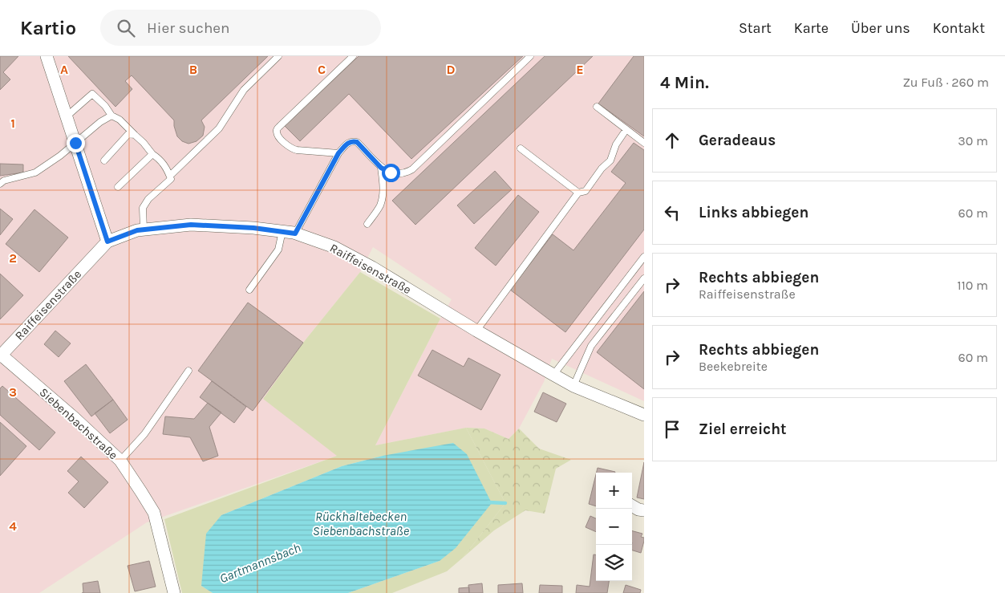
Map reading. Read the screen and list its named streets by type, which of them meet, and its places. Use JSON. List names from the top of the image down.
{
  "streets": {
    "street": ["Raiffeisenstraße", "Siebenbachstraße"]
  },
  "crossings": [
    ["Raiffeisenstraße", "Siebenbachstraße"]
  ],
  "water": ["Rückhaltebecken Siebenbachstraße", "Gartmannsbach"],
  "page": {
    "header": "Kartio",
    "search": "Hier suchen",
    "nav": [
      "Start",
      "Karte",
      "Über uns",
      "Kontakt"
    ],
    "heading": ["4 Min.", "Zu Fuß · 260 m"],
    "list": [
      ["Geradeaus", "30 m"],
      ["Links abbiegen", "60 m"],
      ["Rechts abbiegen", "Raiffeisenstraße", "110 m"],
      ["Rechts abbiegen", "Beekebreite", "60 m"],
      "Ziel erreicht"
    ],
    "map_buttons": ["+", "−"]
  },
  "grid": {
    "columns": [
      "A",
      "B",
      "C",
      "D",
      "E"
    ],
    "rows": [
      "1",
      "2",
      "3",
      "4"
    ]
  }
}
